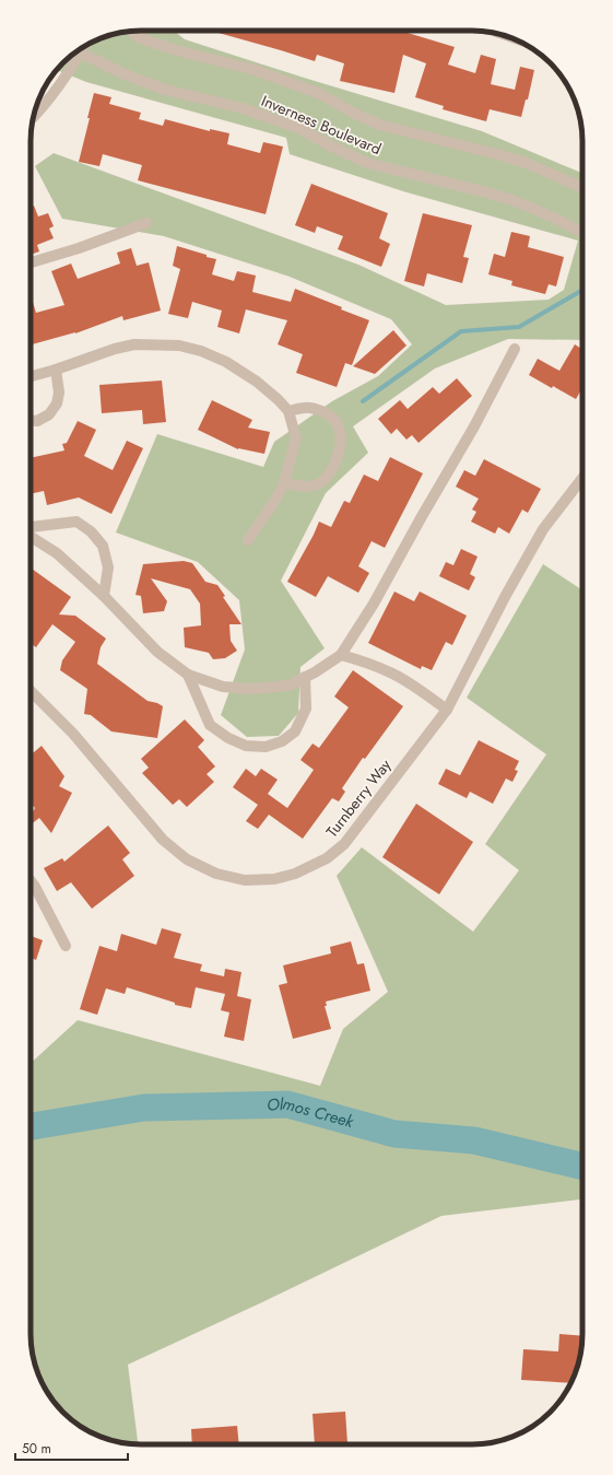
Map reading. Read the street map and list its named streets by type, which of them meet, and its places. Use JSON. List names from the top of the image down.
{
  "streets": {
    "street": ["Inverness Boulevard", "Turnberry Way"]
  },
  "water": ["Olmos Creek"],
  "scale_bar": "50 m"
}
